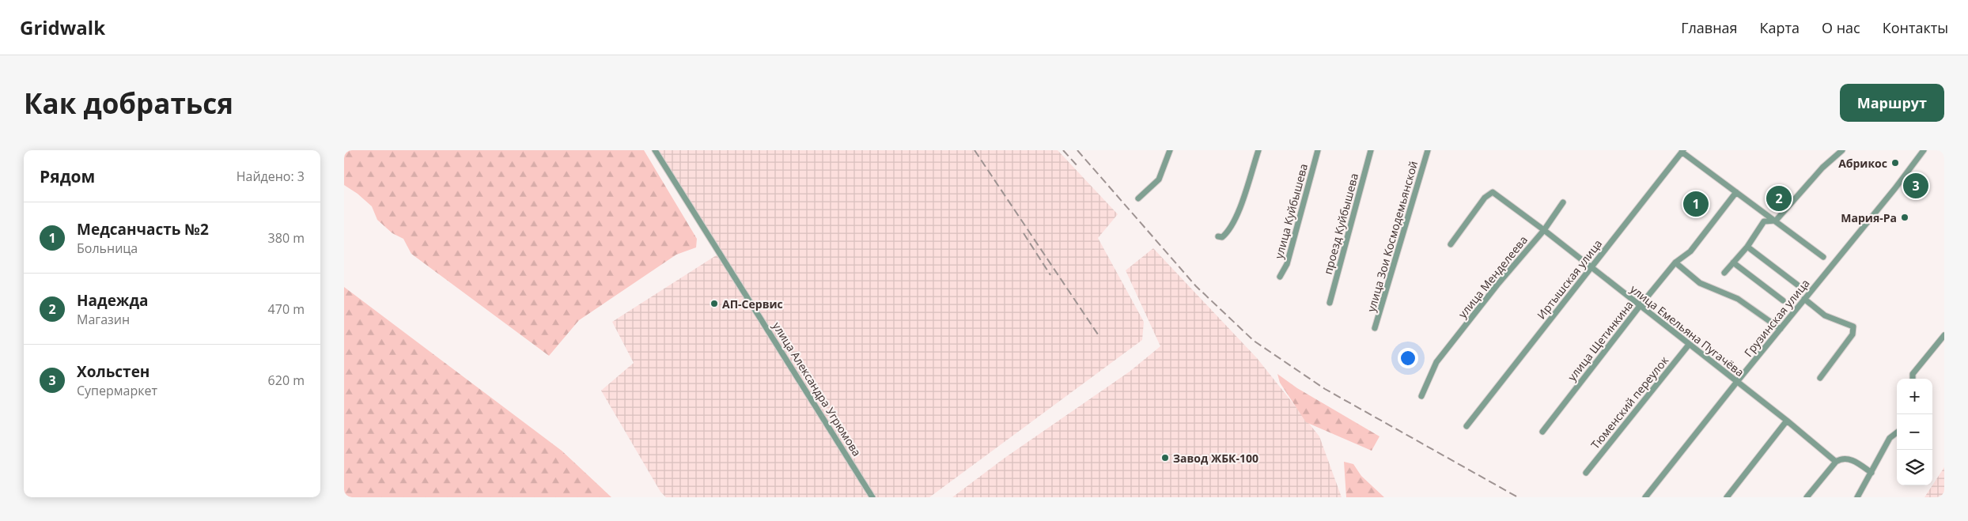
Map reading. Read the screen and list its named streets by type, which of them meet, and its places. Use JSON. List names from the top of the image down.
{
  "streets": {
    "street": [
      "улица Куйбышева",
      "проезд Куйбышева",
      "улица Зои Космодемьянской",
      "улица Менделеева",
      "Иртышская улица",
      "Грузинская улица",
      "улица Емельяна Пугачёва",
      "улица Щетинкина",
      "улица Александра Угрюмова",
      "Тюменский переулок"
    ]
  },
  "crossings": [
    ["улица Менделеева", "улица Емельяна Пугачёва"],
    ["Иртышская улица", "улица Емельяна Пугачёва"],
    ["Грузинская улица", "улица Емельяна Пугачёва"],
    ["улица Емельяна Пугачёва", "улица Щетинкина"],
    ["улица Емельяна Пугачёва", "Тюменский переулок"]
  ],
  "places": [
    "Абрикос",
    "Мария-Ра",
    "АП-Сервис",
    "Завод ЖБК-100"
  ],
  "page": {
    "header": "Gridwalk",
    "nav": [
      "Главная",
      "Карта",
      "О нас",
      "Контакты"
    ],
    "buttons": "Маршрут",
    "title": "Как добраться",
    "heading": ["Рядом", "Найдено: 3"],
    "pins": ["3", "2", "1"],
    "list": [
      {
        "mark": "1",
        "name": "Медсанчасть №2",
        "note": "Больница",
        "value": "380 m"
      },
      {
        "mark": "2",
        "name": "Надежда",
        "note": "Магазин",
        "value": "470 m"
      },
      {
        "mark": "3",
        "name": "Хольстен",
        "note": "Супермаркет",
        "value": "620 m"
      }
    ],
    "map_buttons": ["+", "−"]
  }
}
